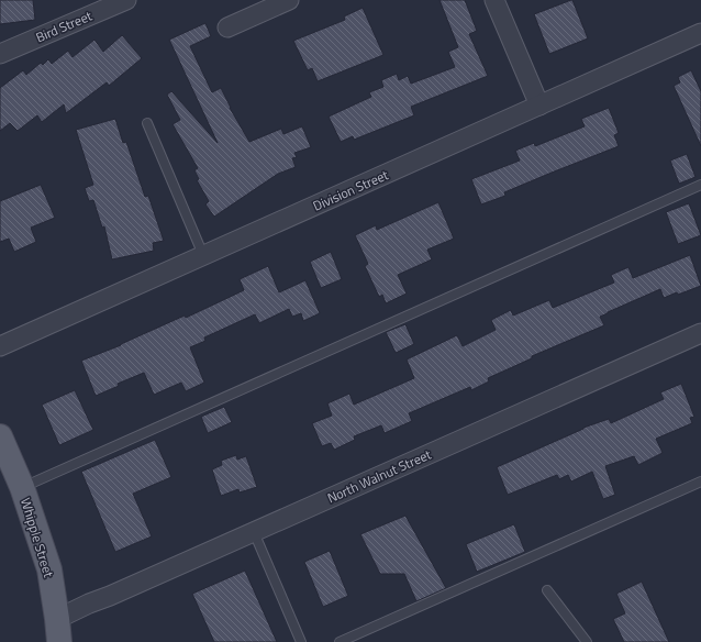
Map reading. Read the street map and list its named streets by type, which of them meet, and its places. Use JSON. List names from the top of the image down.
{
  "streets": {
    "main road": ["Whipple Street"],
    "street": ["Bird Street", "Division Street", "North Walnut Street"]
  },
  "crossings": [
    ["North Walnut Street", "Whipple Street"]
  ]
}
